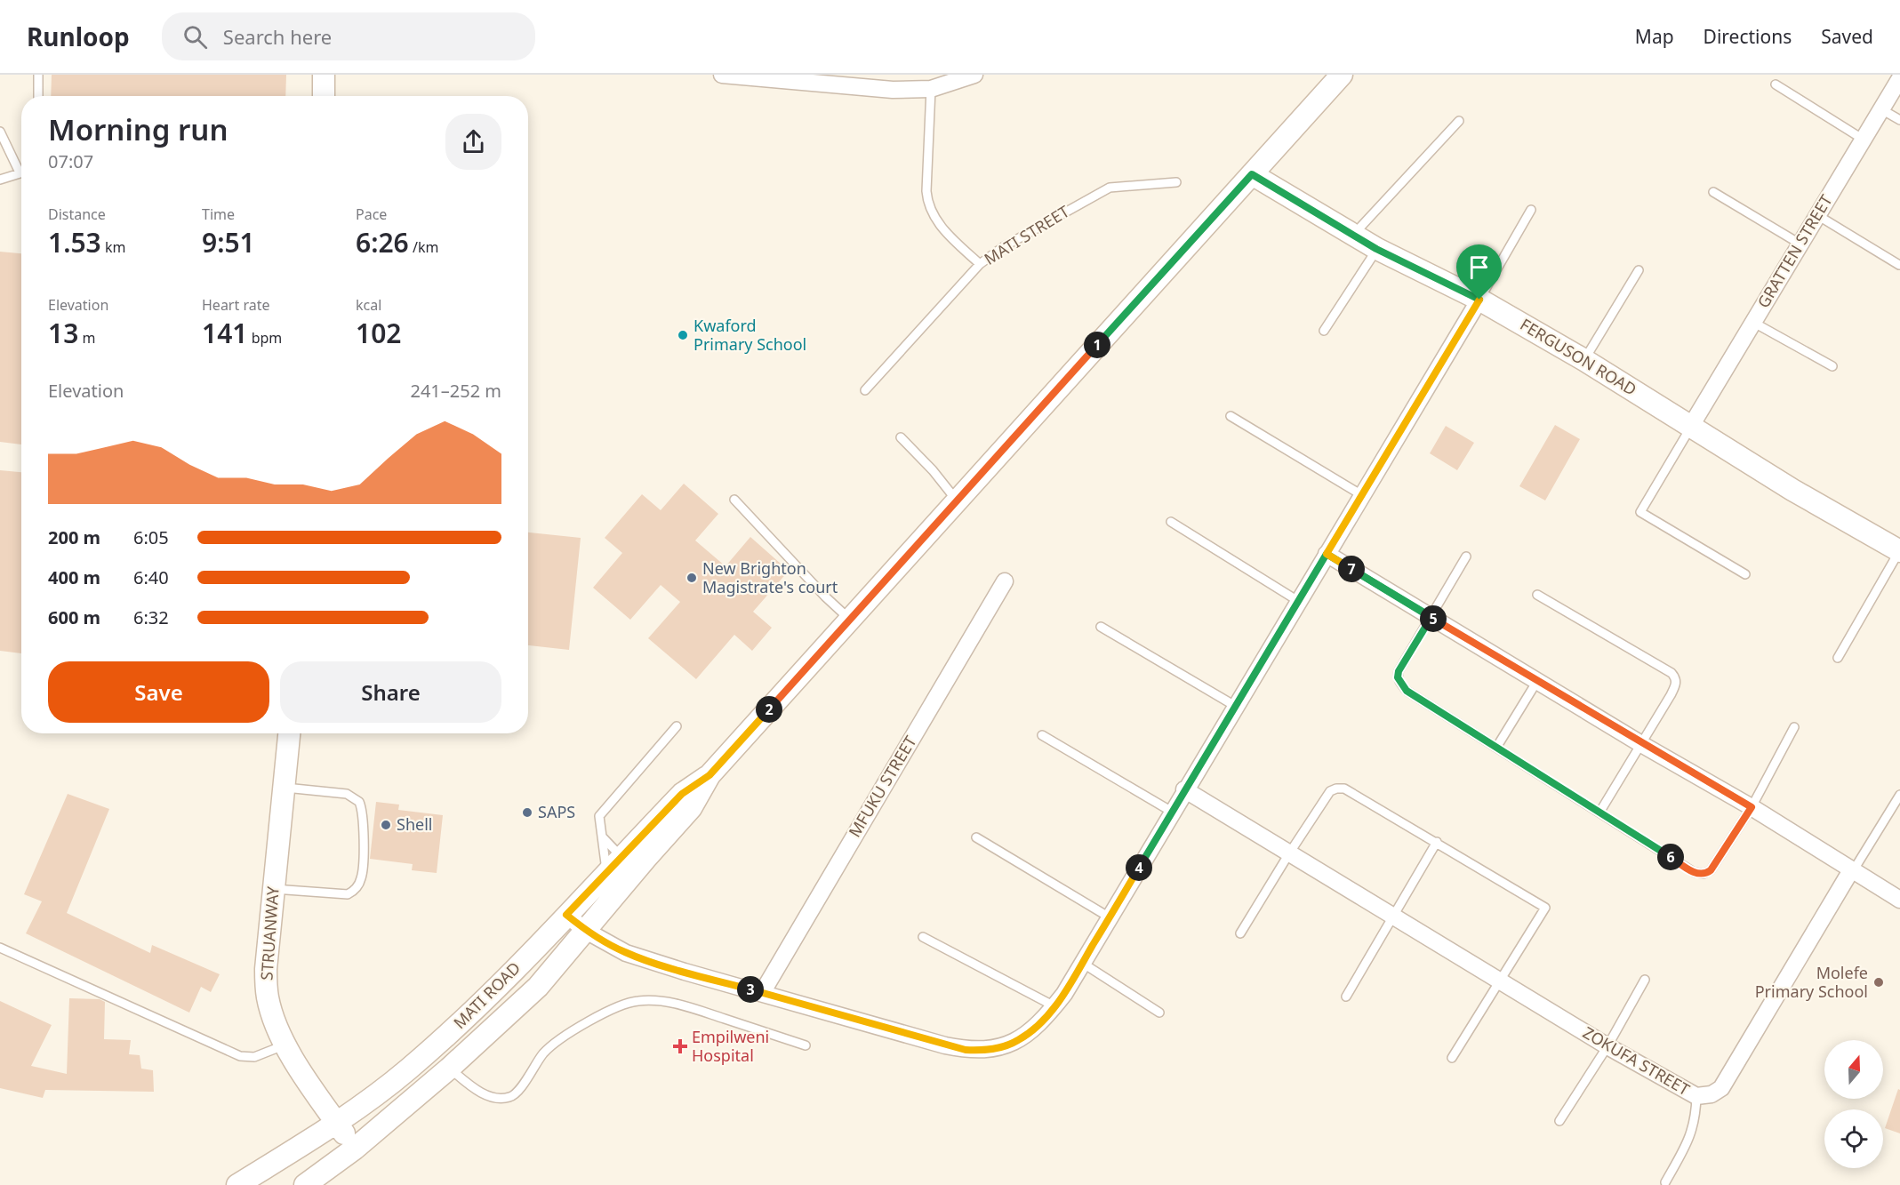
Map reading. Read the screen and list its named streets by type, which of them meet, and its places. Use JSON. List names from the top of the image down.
{
  "streets": {
    "street": [
      "GRATTEN STREET",
      "FERGUSON ROAD",
      "MFUKU STREET",
      "STRUANWAY",
      "MATI ROAD",
      "ZOKUFA STREET"
    ],
    "lane": ["MATI STREET"]
  },
  "crossings": [
    ["GRATTEN STREET", "FERGUSON ROAD"],
    ["FERGUSON ROAD", "MATI ROAD"],
    ["STRUANWAY", "MATI ROAD"]
  ],
  "places": {
    "other": [
      "Kwaford Primary School",
      "New Brighton Magistrate's court",
      "SAPS",
      "Shell",
      "Molefe Primary School"
    ],
    "health": ["Empilweni Hospital"]
  },
  "north": "top",
  "page": {
    "header": "Runloop",
    "search": "Search here",
    "nav": ["Map", "Directions", "Saved"],
    "heading": ["Morning run", "07:07"],
    "stats": [
      ["Distance", "1.53 km"],
      ["Time", "9:51"],
      ["Pace", "6:26 /km"],
      ["Elevation", "13 m"],
      ["Heart rate", "141 bpm"],
      ["kcal", "102"]
    ],
    "pins": [
      "1",
      "7",
      "5",
      "2",
      "6",
      "4",
      "3"
    ],
    "chart": ["Elevation", "241–252 m"],
    "list": [
      {
        "name": "200 m",
        "note": "6:05"
      },
      {
        "name": "400 m",
        "note": "6:40"
      },
      {
        "name": "600 m",
        "note": "6:32"
      }
    ],
    "buttons": ["Save", "Share"]
  }
}
